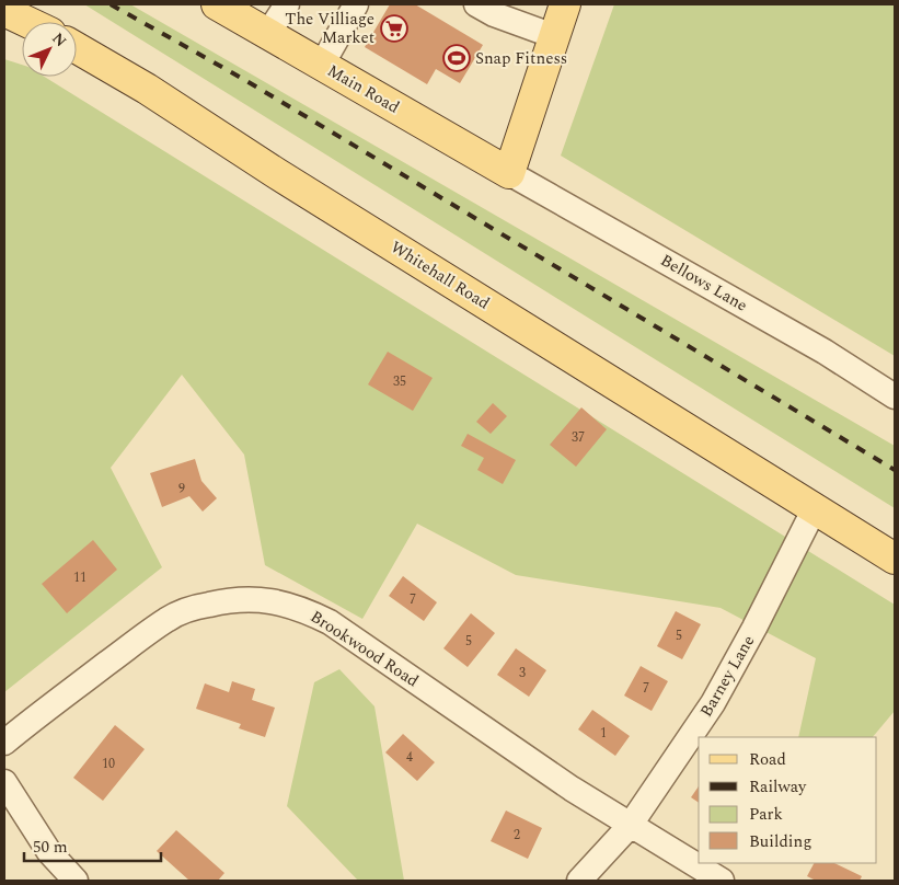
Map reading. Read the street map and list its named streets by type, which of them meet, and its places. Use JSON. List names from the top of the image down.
{
  "streets": {
    "main road": ["Main Road", "Whitehall Road"],
    "street": ["Bellows Lane", "Brookwood Road", "Barney Lane"]
  },
  "crossings": [
    ["Main Road", "Bellows Lane"],
    ["Whitehall Road", "Barney Lane"],
    ["Brookwood Road", "Barney Lane"]
  ],
  "places": {
    "supermarket": ["The Villiage Market"],
    "sports": ["Snap Fitness"]
  },
  "house_numbers": [
    "35",
    "37",
    "9",
    "11",
    "7",
    "5",
    "5",
    "3",
    "7",
    "1",
    "4",
    "10",
    "2"
  ],
  "legend": [
    "Road",
    "Railway",
    "Park",
    "Building"
  ],
  "scale_bar": "50 m",
  "north": "top right"
}
